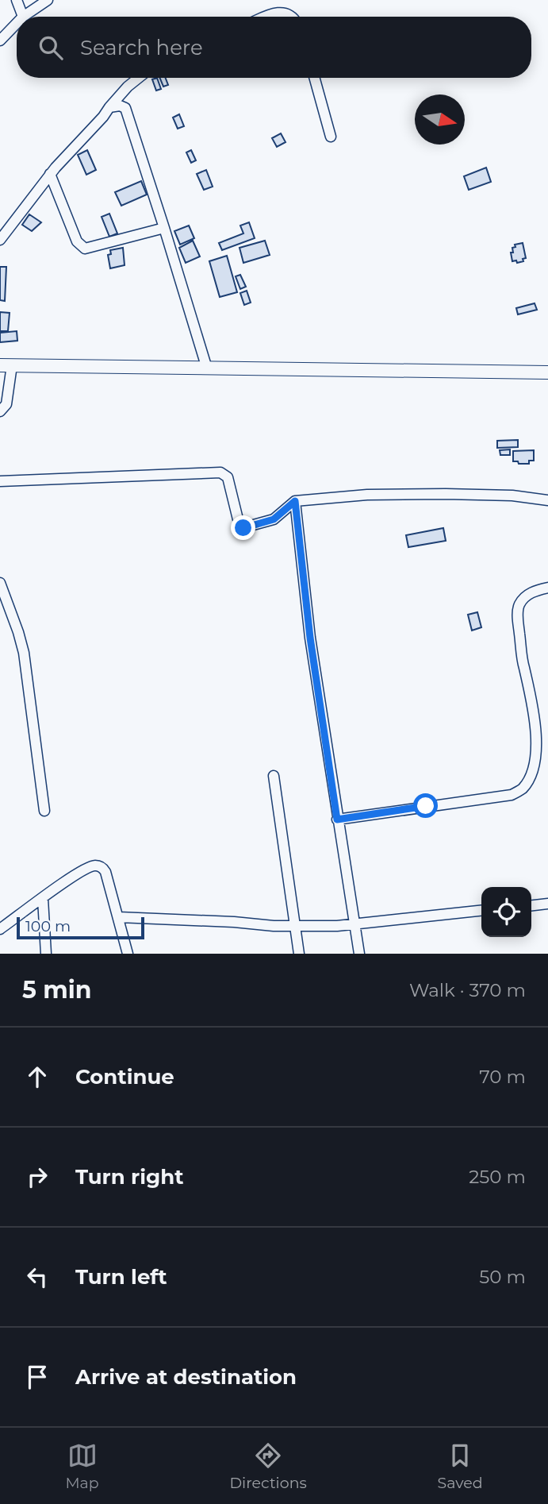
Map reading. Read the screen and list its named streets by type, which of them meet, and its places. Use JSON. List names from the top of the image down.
{
  "scale_bar": "100 m",
  "north": "right",
  "page": {
    "search": "Search here",
    "scale": "100 m",
    "heading": ["5 min", "Walk · 370 m"],
    "list": [
      ["Continue", "70 m"],
      ["Turn right", "250 m"],
      ["Turn left", "50 m"],
      "Arrive at destination"
    ],
    "nav": ["Map", "Directions", "Saved"]
  }
}
